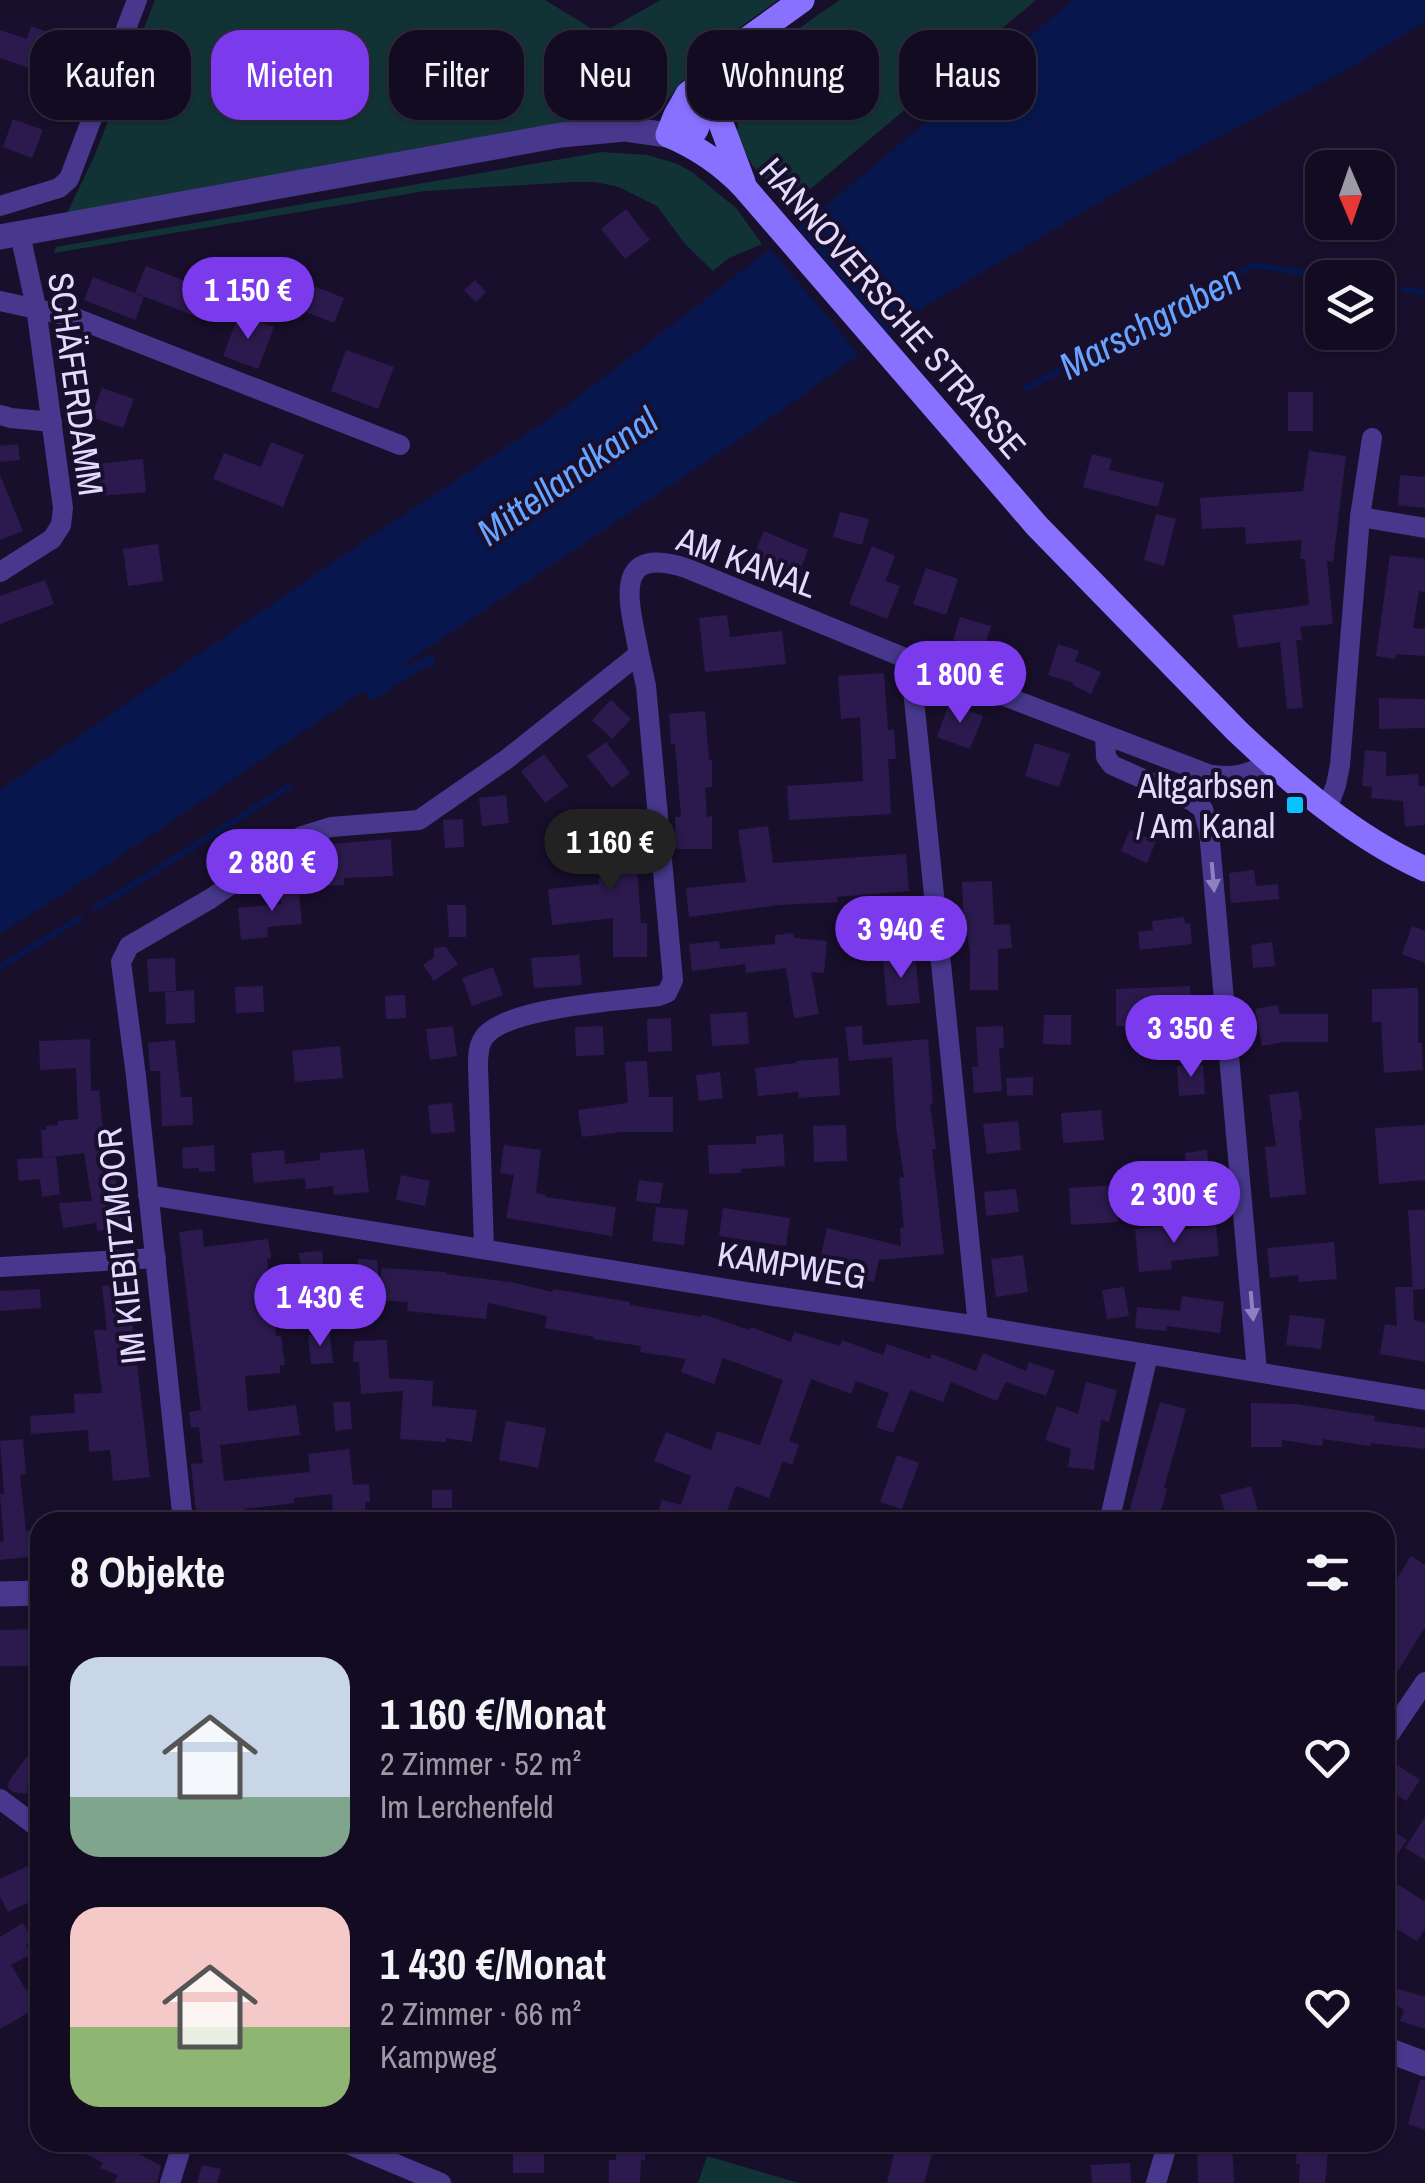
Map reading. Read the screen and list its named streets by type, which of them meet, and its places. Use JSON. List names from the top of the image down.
{
  "streets": {
    "main road": ["HANNOVERSCHE STRASSE"],
    "street": [
      "SCHÄFERDAMM",
      "AM KANAL",
      "IM KIEBITZMOOR",
      "KAMPWEG"
    ]
  },
  "crossings": [
    ["HANNOVERSCHE STRASSE", "SCHÄFERDAMM"],
    ["HANNOVERSCHE STRASSE", "AM KANAL"],
    ["AM KANAL", "IM KIEBITZMOOR"],
    ["IM KIEBITZMOOR", "KAMPWEG"]
  ],
  "water": ["Marschgraben", "Mittellandkanal"],
  "places": {
    "transit": ["Altgarbsen / Am Kanal"]
  },
  "north": "bottom",
  "page": {
    "chip": [
      "Kaufen",
      "Mieten",
      "Filter",
      "Neu",
      "Wohnung",
      "Haus"
    ],
    "price": [
      "1 150 €",
      "1 800 €",
      "1 160 €",
      "2 880 €",
      "3 940 €",
      "3 350 €",
      "2 300 €",
      "1 430 €"
    ],
    "heading": "8 Objekte",
    "list": [
      {
        "name": "1 160 €/Monat",
        "note": "2 Zimmer · 52 m² · Im Lerchenfeld"
      },
      {
        "name": "1 430 €/Monat",
        "note": "2 Zimmer · 66 m² · Kampweg"
      }
    ]
  }
}
